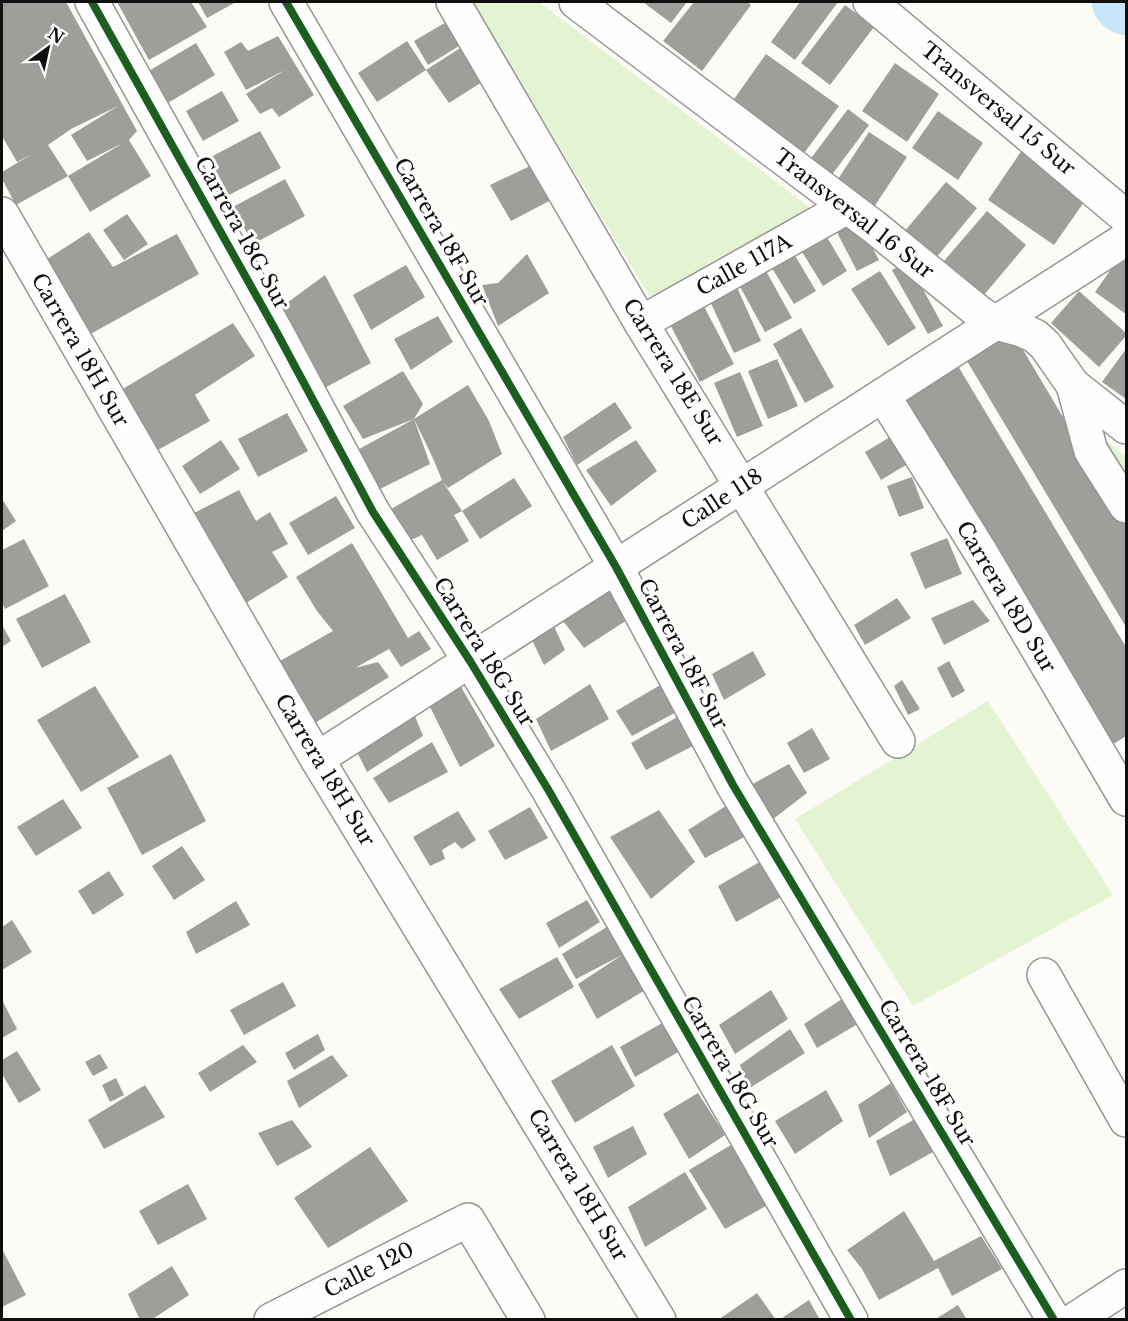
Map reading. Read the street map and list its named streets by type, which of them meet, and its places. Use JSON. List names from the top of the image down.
{
  "streets": {
    "street": [
      "Transversal 15 Sur",
      "Transversal 16 Sur",
      "Carrera 18F Sur",
      "Carrera 18G Sur",
      "Calle 117A",
      "Carrera 18H Sur",
      "Carrera 18E Sur",
      "Calle 118",
      "Carrera 18D Sur",
      "Calle 120"
    ]
  },
  "crossings": [
    ["Transversal 16 Sur", "Calle 117A"],
    ["Transversal 16 Sur", "Calle 118"],
    ["Carrera 18F Sur", "Calle 118"],
    ["Carrera 18G Sur", "Calle 118"],
    ["Calle 117A", "Carrera 18E Sur"],
    ["Carrera 18H Sur", "Calle 118"],
    ["Carrera 18E Sur", "Calle 118"],
    ["Calle 118", "Carrera 18D Sur"]
  ],
  "north": "top right"
}
